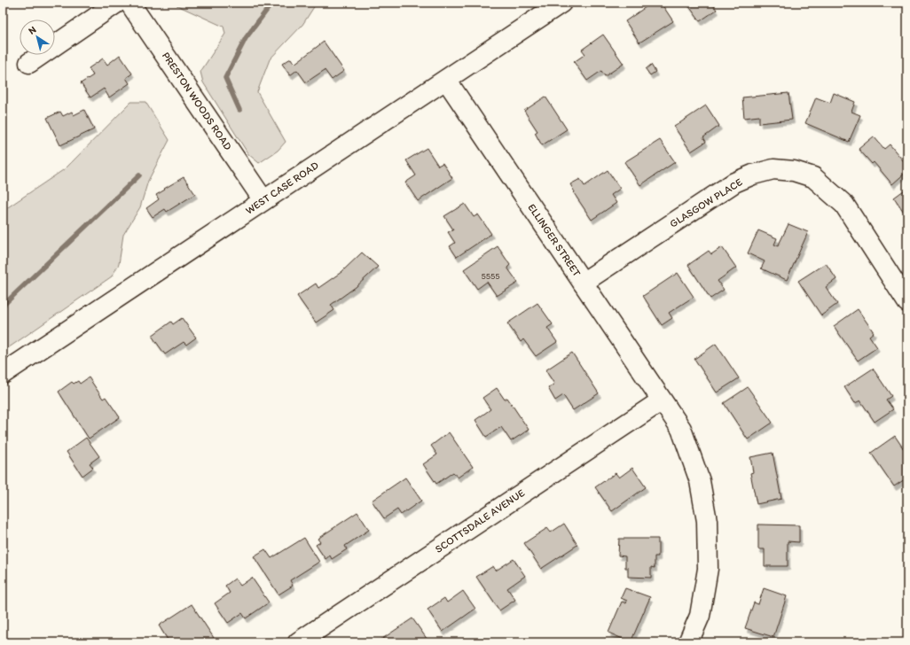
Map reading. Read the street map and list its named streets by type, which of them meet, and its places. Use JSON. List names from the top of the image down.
{
  "streets": {
    "street": [
      "PRESTON WOODS ROAD",
      "WEST CASE ROAD",
      "GLASGOW PLACE",
      "ELLINGER STREET",
      "SCOTTSDALE AVENUE"
    ]
  },
  "crossings": [
    ["PRESTON WOODS ROAD", "WEST CASE ROAD"],
    ["WEST CASE ROAD", "ELLINGER STREET"],
    ["GLASGOW PLACE", "ELLINGER STREET"],
    ["ELLINGER STREET", "SCOTTSDALE AVENUE"]
  ],
  "house_numbers": ["5555"],
  "north": "top left"
}
